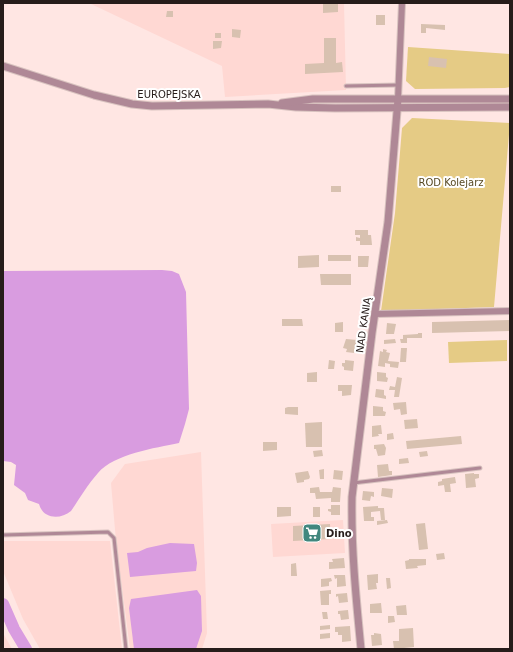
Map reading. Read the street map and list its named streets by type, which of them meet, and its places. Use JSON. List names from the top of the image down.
{
  "streets": {
    "street": ["EUROPEJSKA", "NAD KANIĄ"]
  },
  "crossings": [
    ["EUROPEJSKA", "NAD KANIĄ"]
  ],
  "parks": ["ROD Kolejarz"],
  "places": {
    "supermarket": ["Dino"]
  }
}
